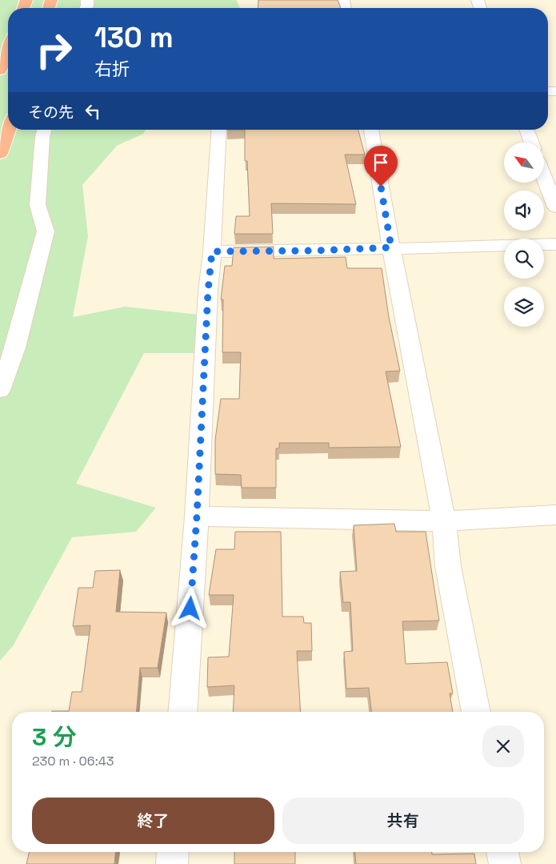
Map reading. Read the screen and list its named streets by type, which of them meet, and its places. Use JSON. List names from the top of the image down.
{
  "north": "top left",
  "page": {
    "turn": ["130 m", "右折"],
    "then": "その先",
    "heading": ["3 分", "230 m · 06:43"],
    "buttons": ["終了", "共有"]
  }
}
